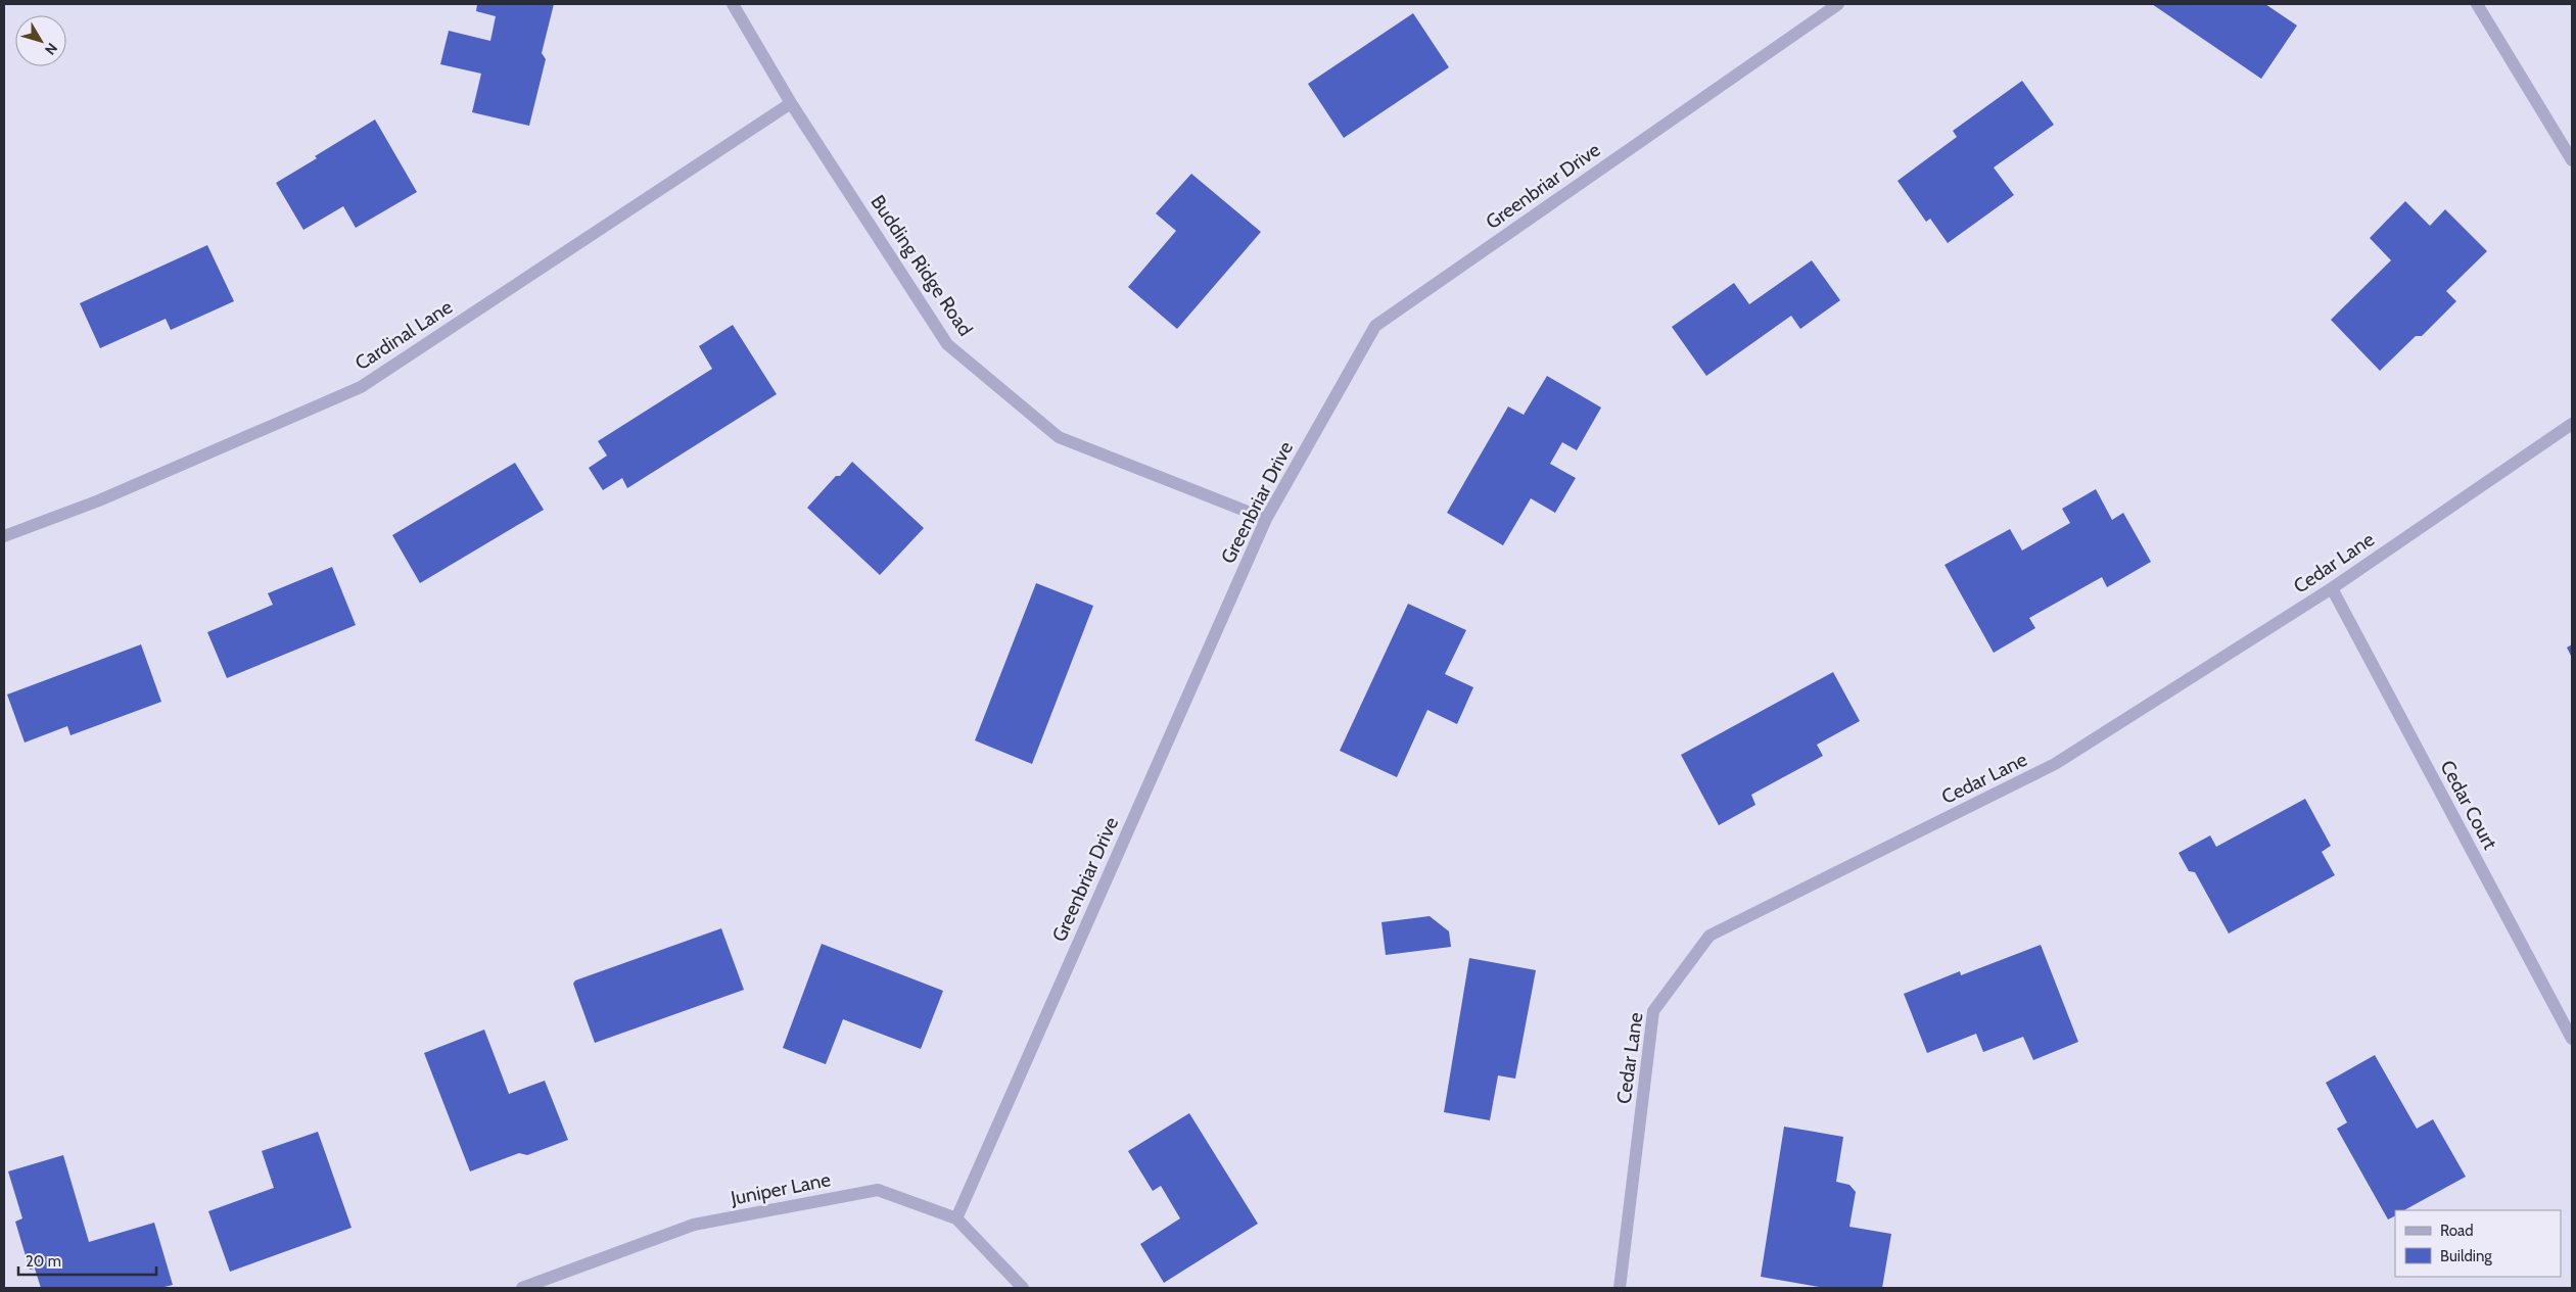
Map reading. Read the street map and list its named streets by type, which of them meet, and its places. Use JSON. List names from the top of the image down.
{
  "streets": {
    "street": [
      "Greenbriar Drive",
      "Budding Ridge Road",
      "Cardinal Lane",
      "Cedar Lane",
      "Cedar Court",
      "Juniper Lane"
    ]
  },
  "crossings": [
    ["Greenbriar Drive", "Budding Ridge Road"],
    ["Greenbriar Drive", "Juniper Lane"],
    ["Budding Ridge Road", "Cardinal Lane"],
    ["Cedar Lane", "Cedar Court"]
  ],
  "legend": ["Road", "Building"],
  "scale_bar": "20 m",
  "north": "bottom right"
}
